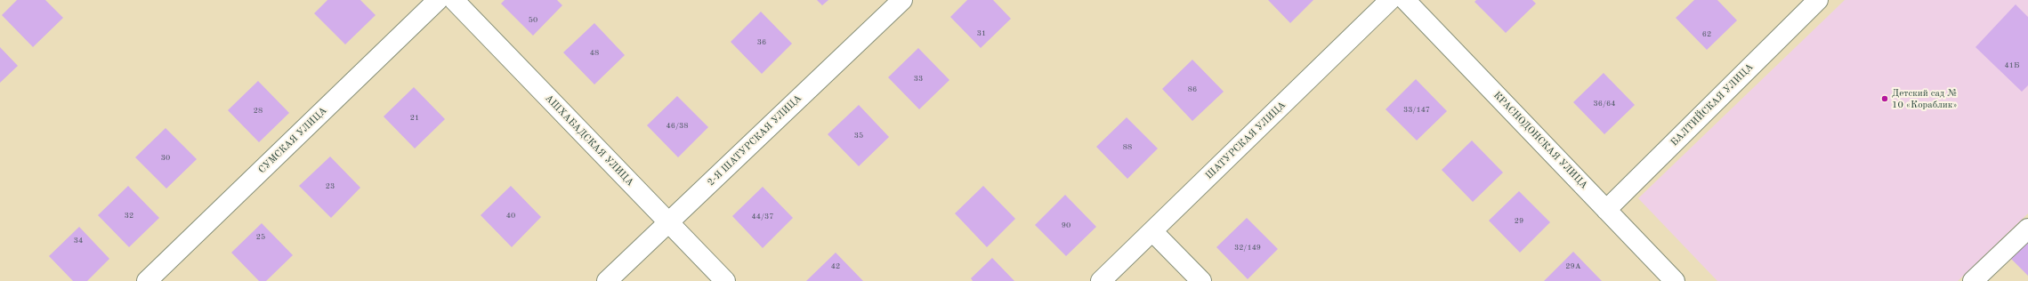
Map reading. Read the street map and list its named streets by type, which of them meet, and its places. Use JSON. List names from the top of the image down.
{
  "streets": {
    "street": [
      "БАЛТИЙСКАЯ УЛИЦА",
      "СУМСКАЯ УЛИЦА",
      "АШХАБАДСКАЯ УЛИЦА",
      "2-Я ШАТУРСКАЯ УЛИЦА",
      "ШАТУРСКАЯ УЛИЦА",
      "КРАСНОДОНСКАЯ УЛИЦА"
    ]
  },
  "crossings": [
    ["БАЛТИЙСКАЯ УЛИЦА", "КРАСНОДОНСКАЯ УЛИЦА"],
    ["АШХАБАДСКАЯ УЛИЦА", "2-Я ШАТУРСКАЯ УЛИЦА"]
  ],
  "places": ["Детский сад № 10 «Кораблик»"],
  "house_numbers": [
    "50",
    "31",
    "62",
    "36",
    "48",
    "41Б",
    "33",
    "86",
    "36/64",
    "33/147",
    "28",
    "21",
    "46/38",
    "35",
    "88",
    "30",
    "23",
    "32",
    "40",
    "44/37",
    "29",
    "90",
    "25",
    "34",
    "32/149",
    "42",
    "29А"
  ]
}
